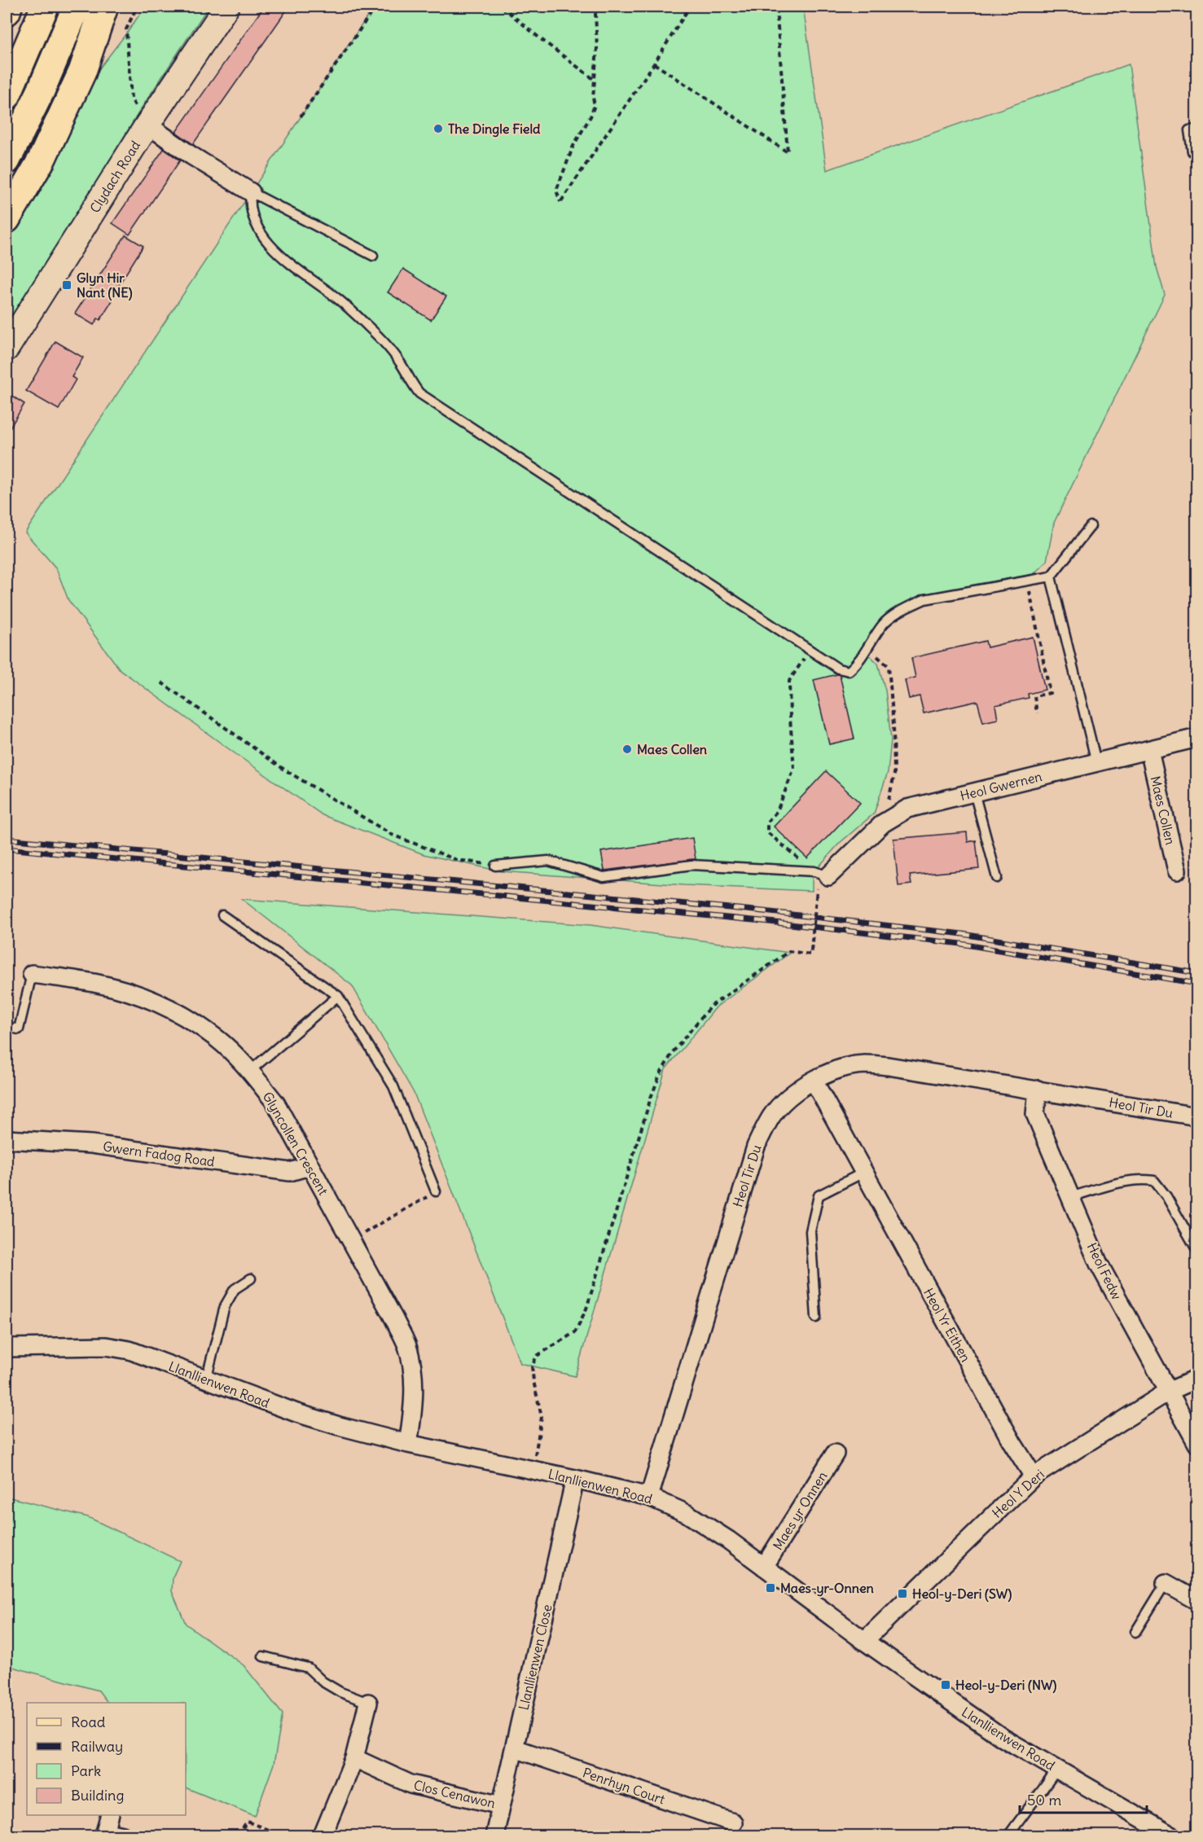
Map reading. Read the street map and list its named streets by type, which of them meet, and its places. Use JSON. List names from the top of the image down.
{
  "streets": {
    "main road": ["Clydach Road"],
    "street": [
      "Heol Gwernen",
      "Maes Collen",
      "Heol Tir Du",
      "Glyncollen Crescent",
      "Gwern Fadog Road",
      "Heol Fedw",
      "Heol Yr Eithen",
      "Llanllienwen Road",
      "Heol Y Deri",
      "Maes yr Onnen",
      "Llanllienwen Close",
      "Penrhyn Court",
      "Clos Cenawon"
    ]
  },
  "crossings": [
    ["Heol Gwernen", "Maes Collen"],
    ["Heol Tir Du", "Heol Fedw"],
    ["Heol Tir Du", "Heol Yr Eithen"],
    ["Heol Tir Du", "Llanllienwen Road"],
    ["Glyncollen Crescent", "Gwern Fadog Road"],
    ["Glyncollen Crescent", "Llanllienwen Road"],
    ["Heol Fedw", "Heol Y Deri"],
    ["Heol Yr Eithen", "Heol Y Deri"],
    ["Llanllienwen Road", "Heol Y Deri"],
    ["Llanllienwen Road", "Maes yr Onnen"],
    ["Llanllienwen Road", "Llanllienwen Close"],
    ["Llanllienwen Close", "Penrhyn Court"],
    ["Llanllienwen Close", "Clos Cenawon"]
  ],
  "places": {
    "other": ["The Dingle Field", "Maes Collen"],
    "transit": [
      "Glyn Hir Nant (NE)",
      "Maes-yr-Onnen",
      "Heol-y-Deri (SW)",
      "Heol-y-Deri (NW)"
    ]
  },
  "legend": [
    "Road",
    "Railway",
    "Park",
    "Building"
  ],
  "scale_bar": "50 m"
}
